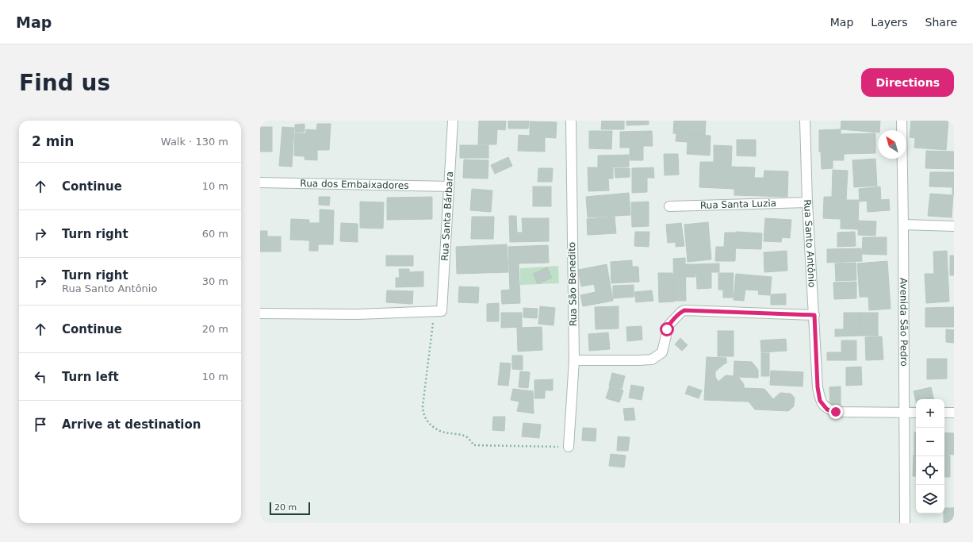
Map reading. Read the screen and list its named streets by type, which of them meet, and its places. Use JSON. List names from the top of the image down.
{
  "streets": {
    "street": [
      "Rua dos Embaixadores",
      "Rua Santa Luzia",
      "Rua Santa Bárbara",
      "Rua Santo Antônio",
      "Rua São Benedito",
      "Avenida São Pedro"
    ]
  },
  "crossings": [
    ["Rua dos Embaixadores", "Rua Santa Bárbara"],
    ["Rua Santa Luzia", "Rua Santo Antônio"],
    ["Rua Santo Antônio", "Avenida São Pedro"]
  ],
  "scale_bar": "20 m",
  "north": "top left",
  "page": {
    "header": "Map",
    "nav": ["Map", "Layers", "Share"],
    "buttons": "Directions",
    "title": "Find us",
    "heading": ["2 min", "Walk · 130 m"],
    "list": [
      ["Continue", "10 m"],
      ["Turn right", "60 m"],
      ["Turn right", "Rua Santo Antônio", "30 m"],
      ["Continue", "20 m"],
      ["Turn left", "10 m"],
      "Arrive at destination"
    ],
    "map_buttons": ["+", "−"],
    "scale": "20 m"
  }
}
